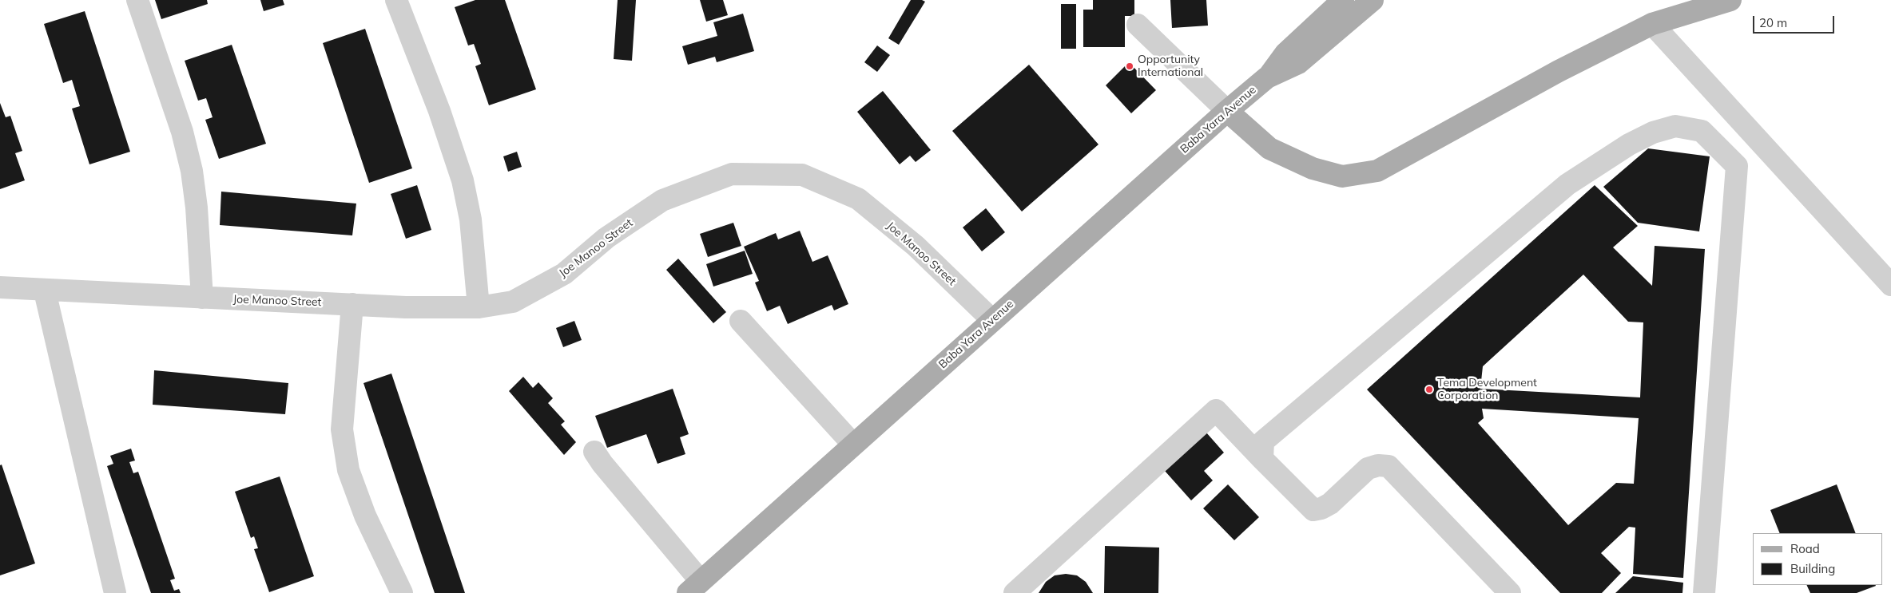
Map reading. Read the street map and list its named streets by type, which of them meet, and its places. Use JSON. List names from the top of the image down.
{
  "streets": {
    "main road": ["Baba Yara Avenue"],
    "street": ["Joe Manoo Street"]
  },
  "crossings": [
    ["Baba Yara Avenue", "Joe Manoo Street"]
  ],
  "places": ["Opportunity International", "Tema Development Corporation"],
  "legend": ["Road", "Building"],
  "scale_bar": "20 m"
}
